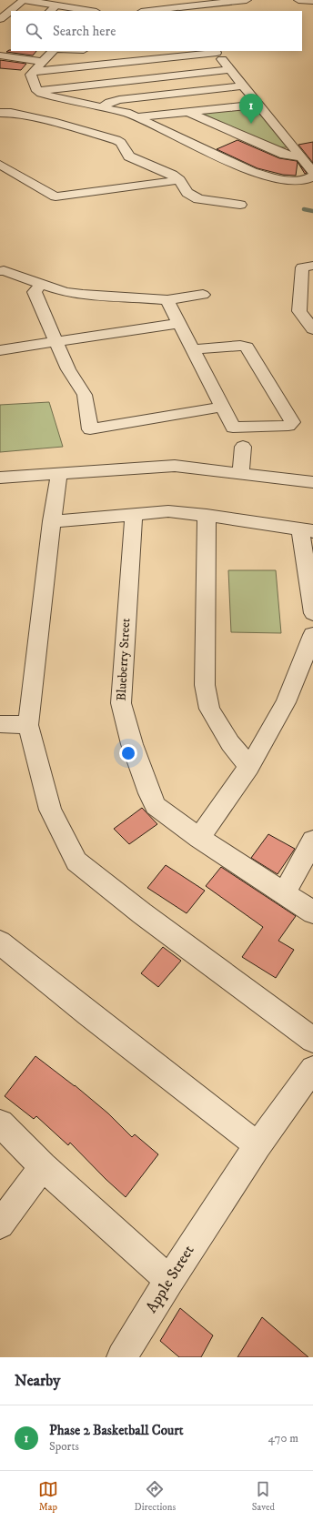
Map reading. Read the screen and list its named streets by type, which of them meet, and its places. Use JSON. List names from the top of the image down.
{
  "streets": {
    "street": ["Blueberry Street", "Apple Street"]
  },
  "page": {
    "search": "Search here",
    "pins": "1",
    "heading": "Nearby",
    "list": [
      {
        "mark": "1",
        "name": "Phase 2 Basketball Court",
        "note": "Sports",
        "value": "470 m"
      }
    ],
    "nav": ["Map", "Directions", "Saved"]
  }
}
